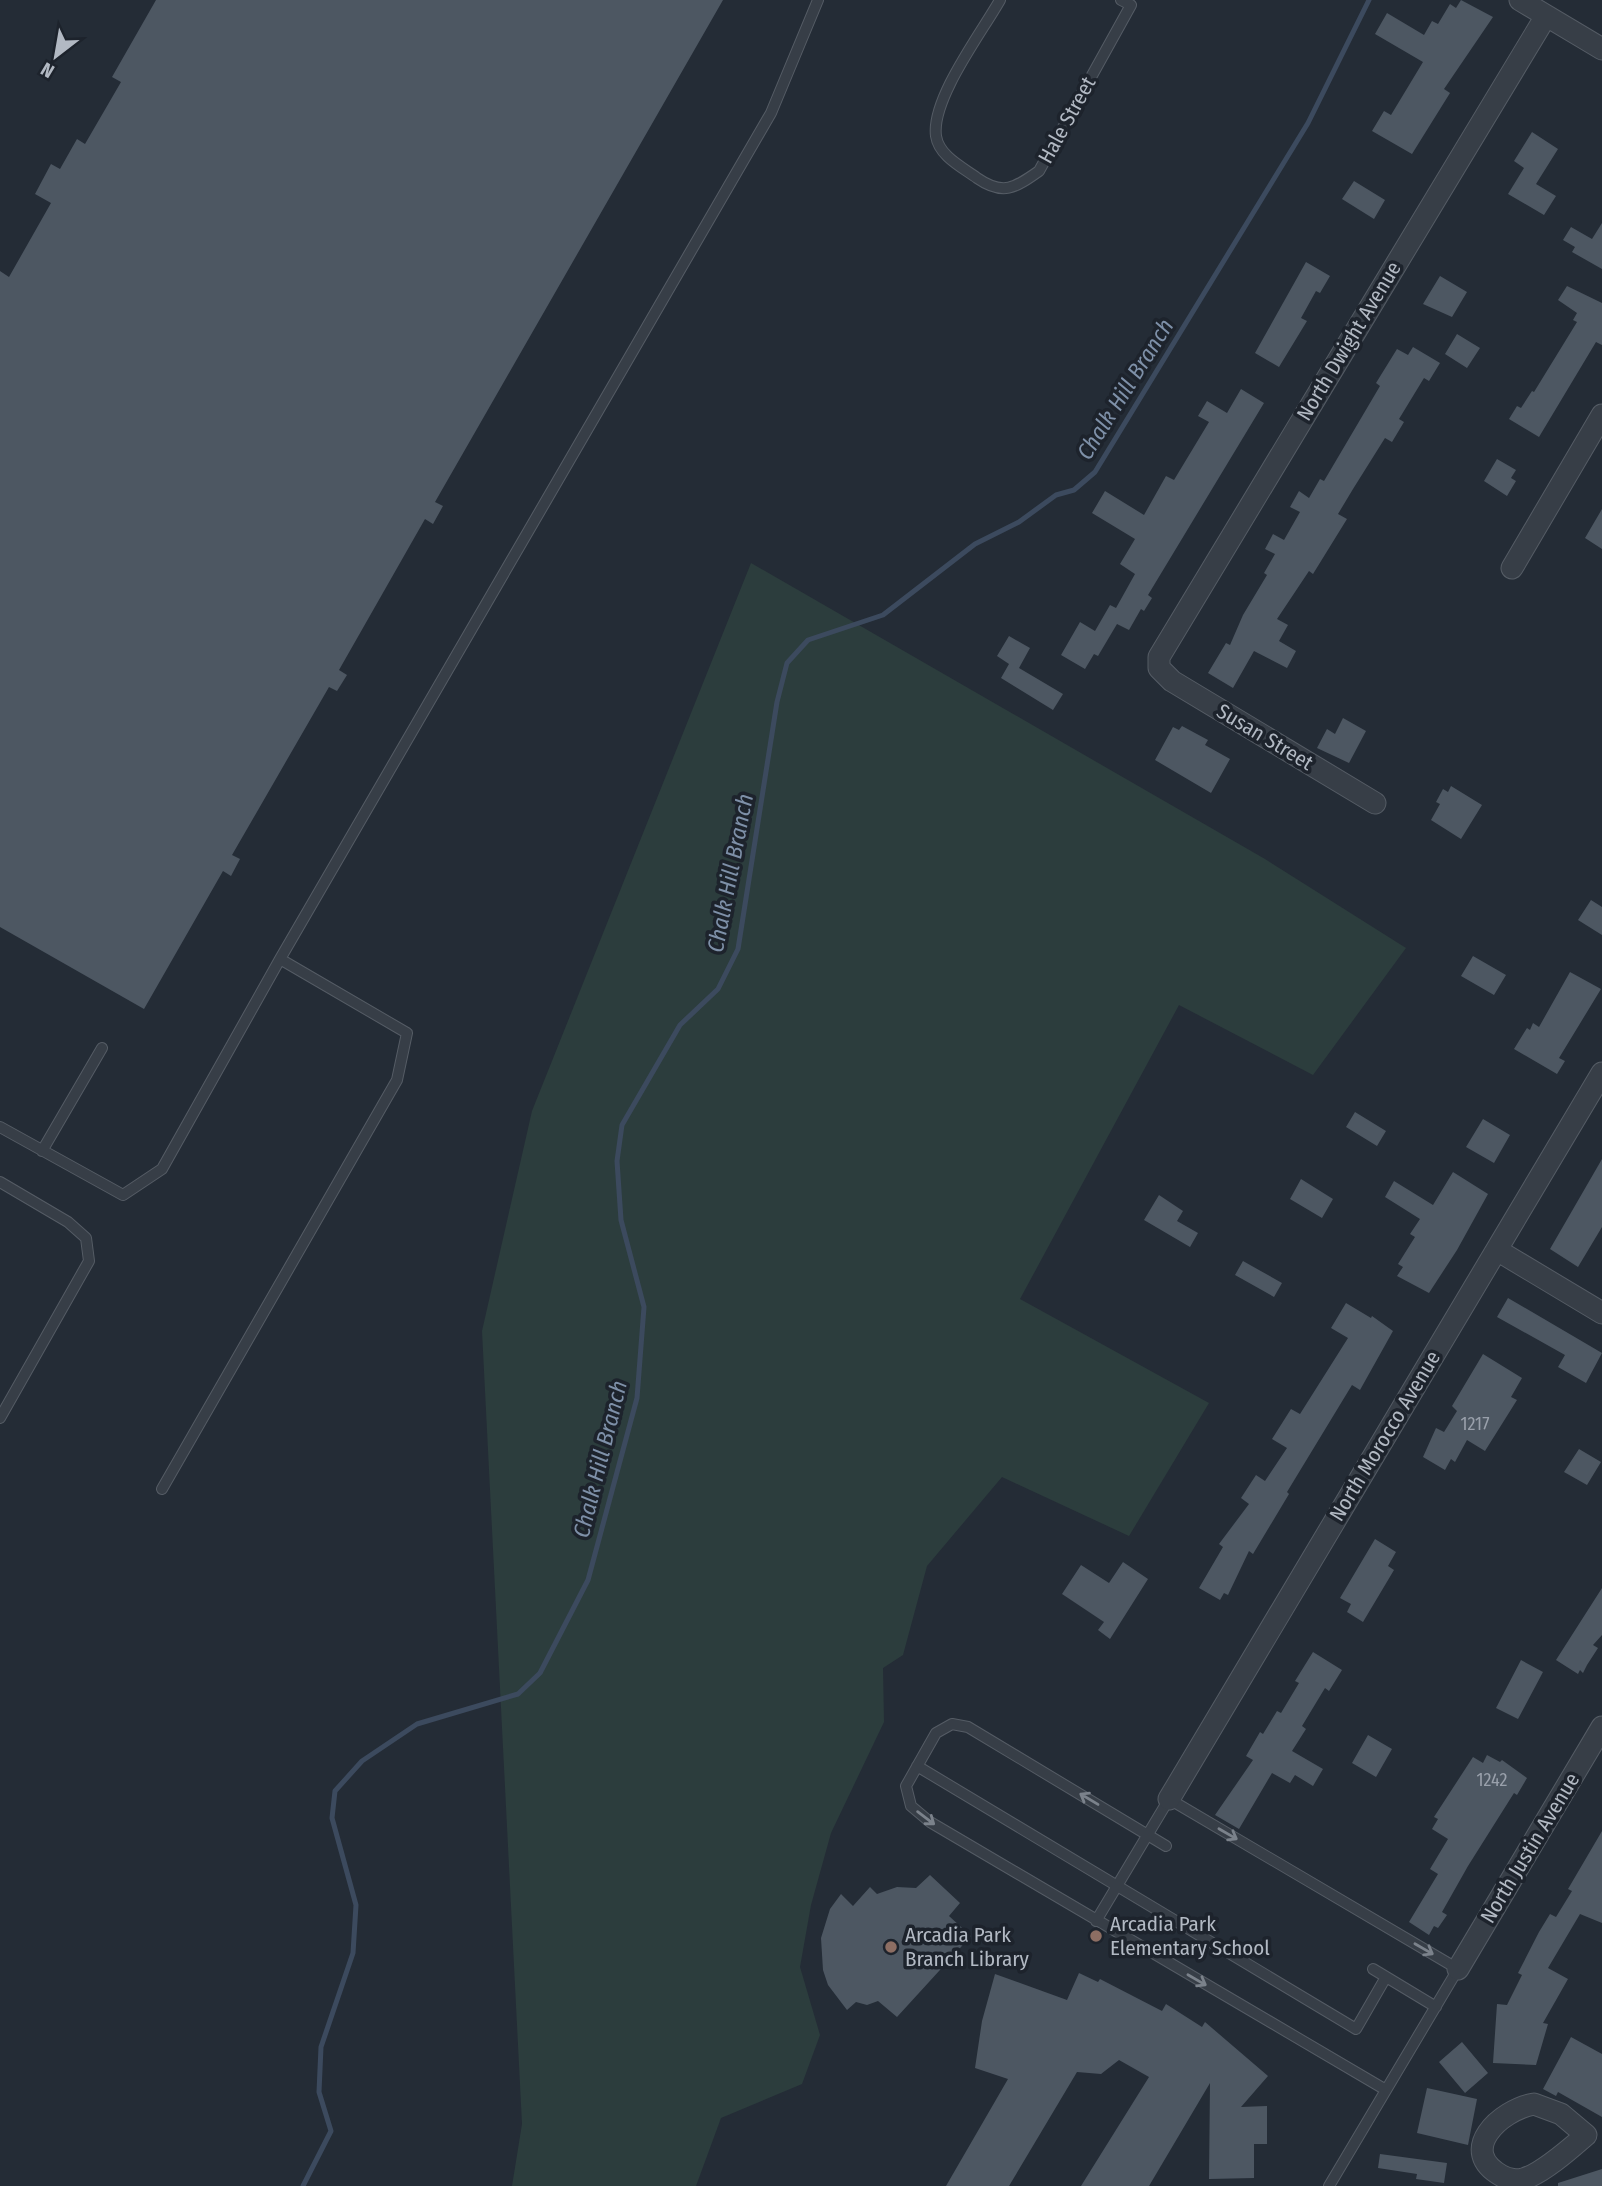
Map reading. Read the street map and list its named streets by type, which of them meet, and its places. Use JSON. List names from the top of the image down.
{
  "streets": {
    "street": [
      "North Dwight Avenue",
      "Susan Street",
      "North Morocco Avenue",
      "North Justin Avenue"
    ],
    "lane": ["Hale Street"]
  },
  "crossings": [
    ["North Dwight Avenue", "Susan Street"]
  ],
  "water": ["Chalk Hill Branch"],
  "places": ["Arcadia Park Elementary School", "Arcadia Park Branch Library"],
  "house_numbers": ["1217", "1242"],
  "north": "bottom left"
}
